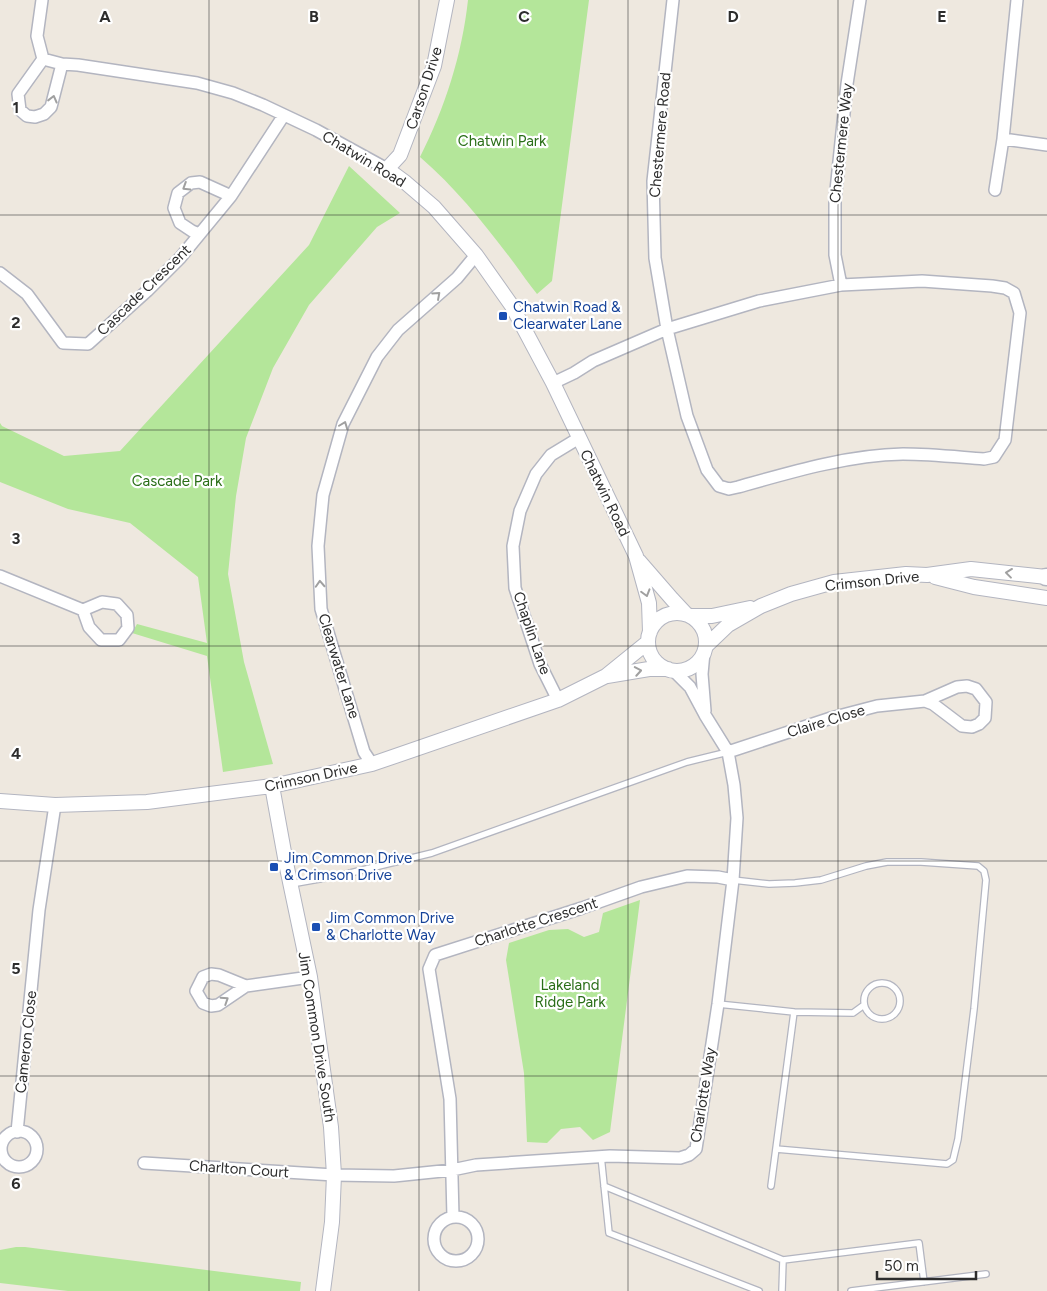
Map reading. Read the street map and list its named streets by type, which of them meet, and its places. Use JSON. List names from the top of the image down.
{
  "streets": {
    "street": [
      "Carson Drive",
      "Chestermere Road",
      "Chestermere Way",
      "Chatwin Road",
      "Cascade Crescent",
      "Crimson Drive",
      "Chaplin Lane",
      "Clearwater Lane",
      "Claire Close",
      "Charlotte Crescent",
      "Jim Common Drive South",
      "Cameron Close",
      "Charlotte Way",
      "Charlton Court"
    ]
  },
  "crossings": [
    ["Carson Drive", "Chatwin Road"],
    ["Chestermere Road", "Chestermere Way"],
    ["Chatwin Road", "Cascade Crescent"],
    ["Chatwin Road", "Crimson Drive"],
    ["Chatwin Road", "Chaplin Lane"],
    ["Chatwin Road", "Clearwater Lane"],
    ["Crimson Drive", "Chaplin Lane"],
    ["Crimson Drive", "Clearwater Lane"],
    ["Crimson Drive", "Jim Common Drive South"],
    ["Crimson Drive", "Cameron Close"],
    ["Claire Close", "Charlotte Way"],
    ["Charlotte Crescent", "Charlotte Way"],
    ["Jim Common Drive South", "Charlotte Way"],
    ["Jim Common Drive South", "Charlton Court"],
    ["Charlotte Way", "Charlton Court"]
  ],
  "one_way": ["Clearwater Lane"],
  "parks": ["Chatwin Park", "Cascade Park", "Lakeland Ridge Park"],
  "places": {
    "transit": ["Chatwin Road & Clearwater Lane", "Jim Common Drive & Crimson Drive", "Jim Common Drive & Charlotte Way"]
  },
  "scale_bar": "50 m",
  "grid": {
    "columns": [
      "A",
      "B",
      "C",
      "D",
      "E"
    ],
    "rows": [
      "1",
      "2",
      "3",
      "4",
      "5",
      "6"
    ]
  }
}
